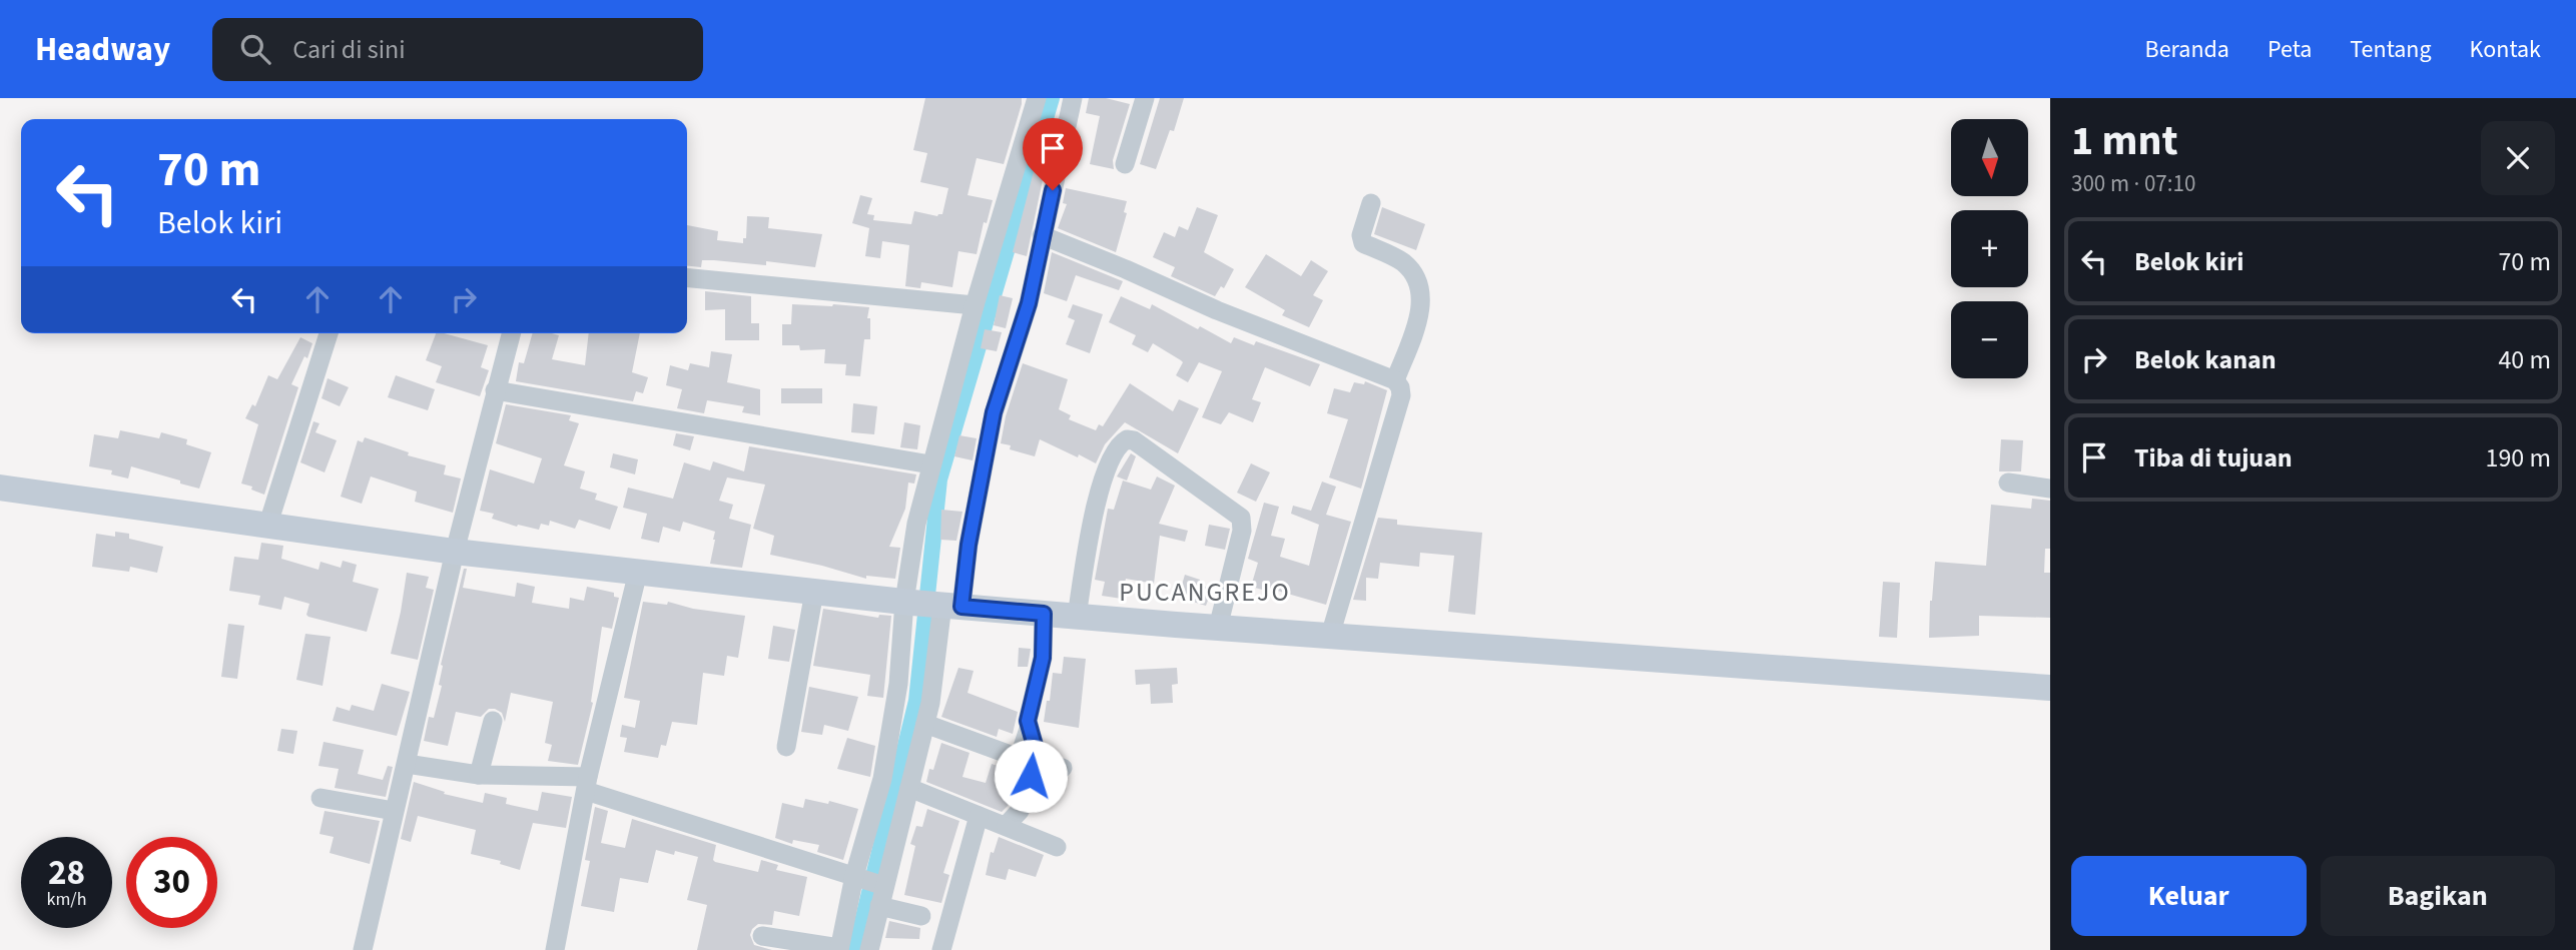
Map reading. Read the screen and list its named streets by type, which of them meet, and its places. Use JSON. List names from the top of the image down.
{
  "districts": ["PUCANGREJO"],
  "north": "bottom",
  "page": {
    "header": "Headway",
    "search": "Cari di sini",
    "nav": [
      "Beranda",
      "Peta",
      "Tentang",
      "Kontak"
    ],
    "heading": ["1 mnt", "300 m · 07:10"],
    "map_buttons": ["+", "−"],
    "turn": ["70 m", "Belok kiri"],
    "list": [
      {
        "name": "Belok kiri",
        "value": "70 m"
      },
      {
        "name": "Belok kanan",
        "value": "40 m"
      },
      {
        "name": "Tiba di tujuan",
        "value": "190 m"
      }
    ],
    "speed": "28 km/h",
    "limit": "30",
    "buttons": ["Keluar", "Bagikan"]
  }
}
